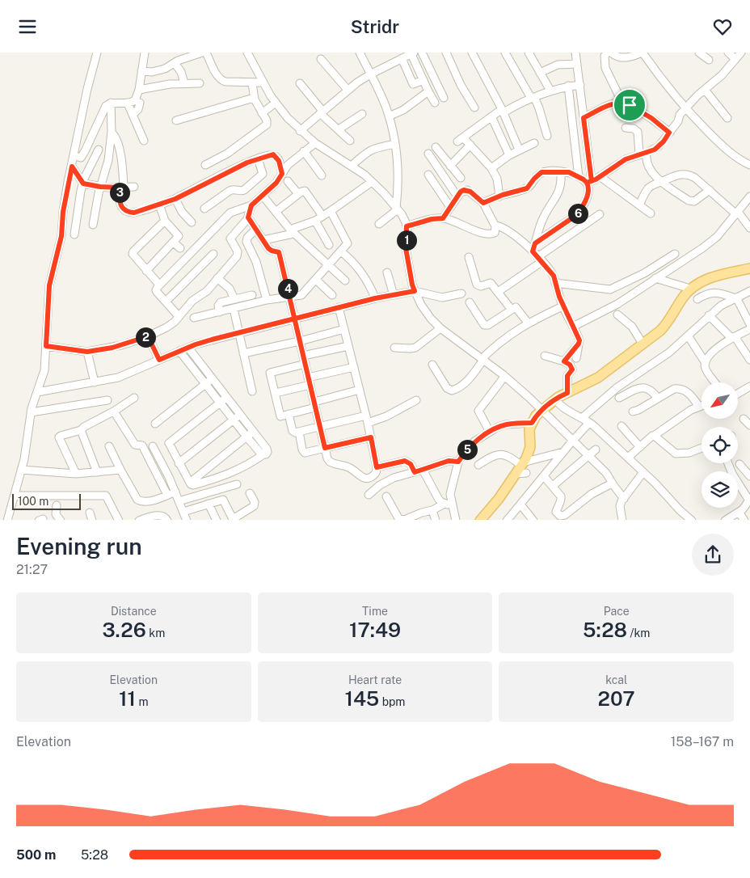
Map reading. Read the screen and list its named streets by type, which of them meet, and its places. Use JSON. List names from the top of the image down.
{
  "scale_bar": "100 m",
  "north": "bottom left",
  "page": {
    "header": "Stridr",
    "pins": [
      "3",
      "6",
      "1",
      "4",
      "2",
      "5"
    ],
    "scale": "100 m",
    "heading": ["Evening run", "21:27"],
    "stats": [
      ["Distance", "3.26 km"],
      ["Time", "17:49"],
      ["Pace", "5:28 /km"],
      ["Elevation", "11 m"],
      ["Heart rate", "145 bpm"],
      ["kcal", "207"]
    ],
    "chart": ["Elevation", "158–167 m"],
    "list": [
      {
        "name": "500 m",
        "note": "5:28"
      }
    ]
  }
}
